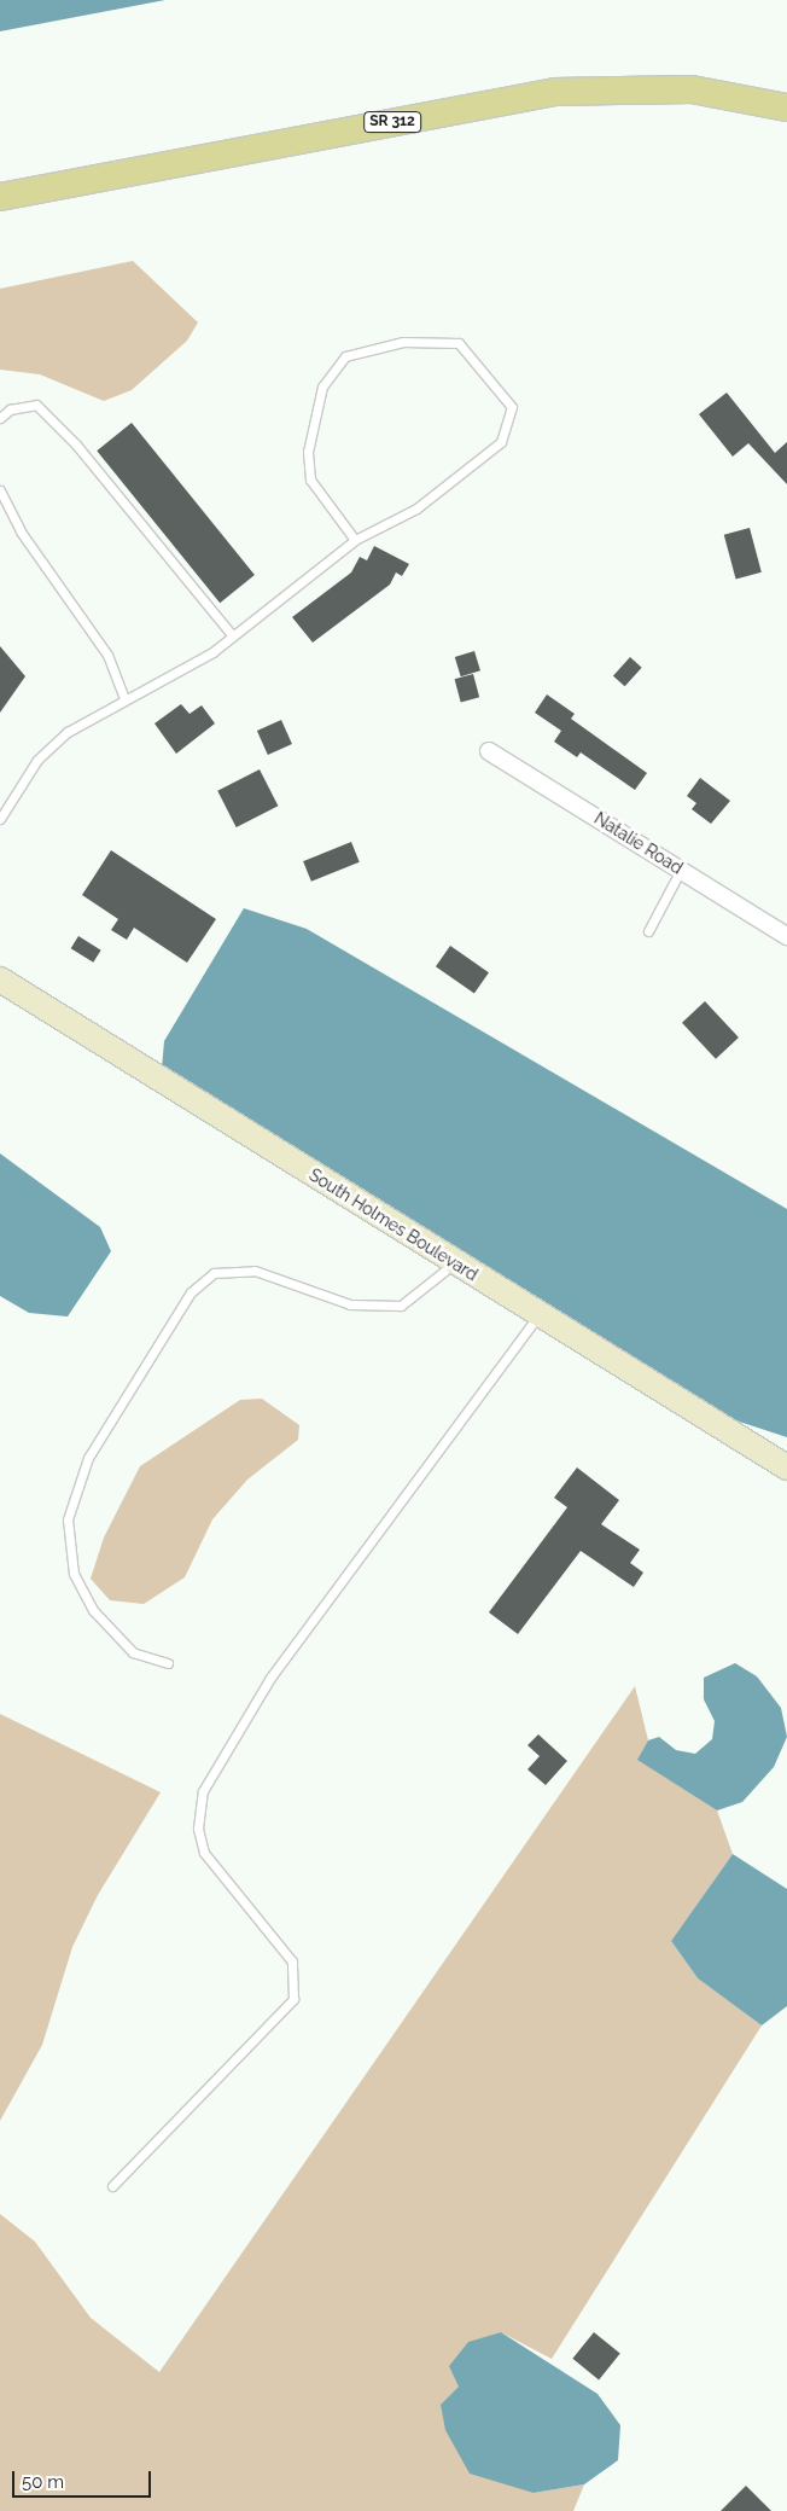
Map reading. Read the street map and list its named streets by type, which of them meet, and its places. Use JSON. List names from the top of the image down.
{
  "streets": {
    "main road": ["SR 312", "South Holmes Boulevard"],
    "street": ["Natalie Road"]
  },
  "scale_bar": "50 m"
}
